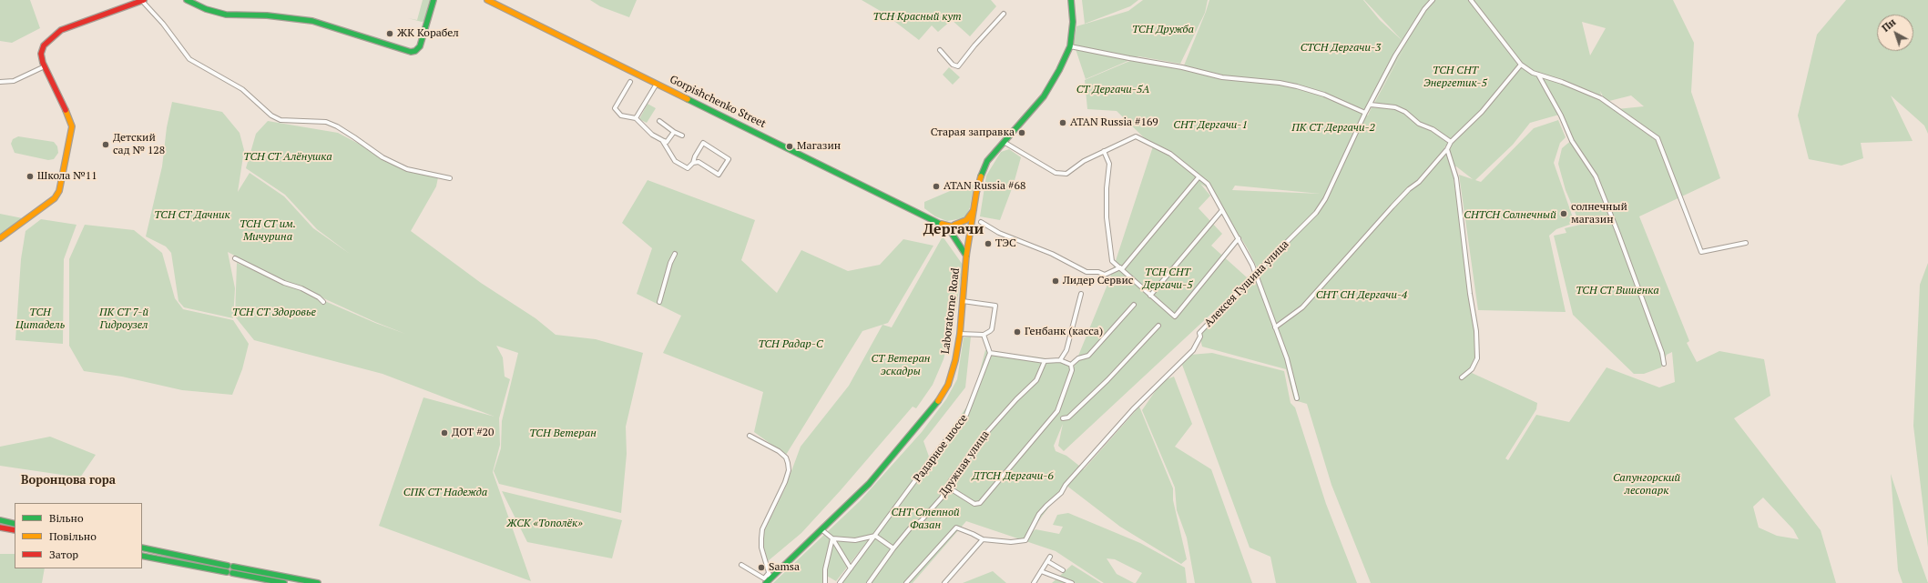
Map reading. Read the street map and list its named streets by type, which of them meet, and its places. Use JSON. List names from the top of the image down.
{
  "streets": {
    "main road": ["Gorpishchenko Street", "Laboratorne Road"],
    "street": ["Алексея Гущина улица", "Радарное шоссе", "Дружная улица"]
  },
  "crossings": [
    ["Gorpishchenko Street", "Laboratorne Road"]
  ],
  "districts": ["Дергачи", "Воронцова гора"],
  "parks": [
    "ТСН Красный кут",
    "ТСН Дружба",
    "СТСН Дергачи-3",
    "ТСН СНТ Энергетик-5",
    "СТ Дергачи-5А",
    "СНТ Дергачи-1",
    "ПК СТ Дергачи-2",
    "ТСН СТ Алёнушка",
    "ТСН СТ Дачник",
    "СНТСН Солнечный",
    "ТСН СТ им. Мичурина",
    "ТСН СНТ Дергачи-5",
    "ТСН СТ Вишенка",
    "СНТ СН Дергачи-4",
    "ТСН Цитадель",
    "ПК СТ 7-й Гидроузел",
    "ТСН СТ Здоровье",
    "ТСН Радар-С",
    "СТ Ветеран эскадры",
    "ТСН Ветеран",
    "ДТСН Дергачи-6",
    "Сапунгорский лесопарк",
    "СПК СТ Надежда",
    "СНТ Степной Фазан",
    "ЖСК «Тополёк»"
  ],
  "places": [
    "ЖК Корабел",
    "ATAN Russia #169",
    "Старая заправка",
    "Детский сад № 128",
    "Магазин",
    "Школа №11",
    "ATAN Russia #68",
    "солнечный магазин",
    "ТЭС",
    "Лидер Сервис",
    "Генбанк (касса)",
    "ДОТ #20",
    "Samsa"
  ],
  "legend": ["Вільно", "Повільно", "Затор"],
  "north": "top left"
}
